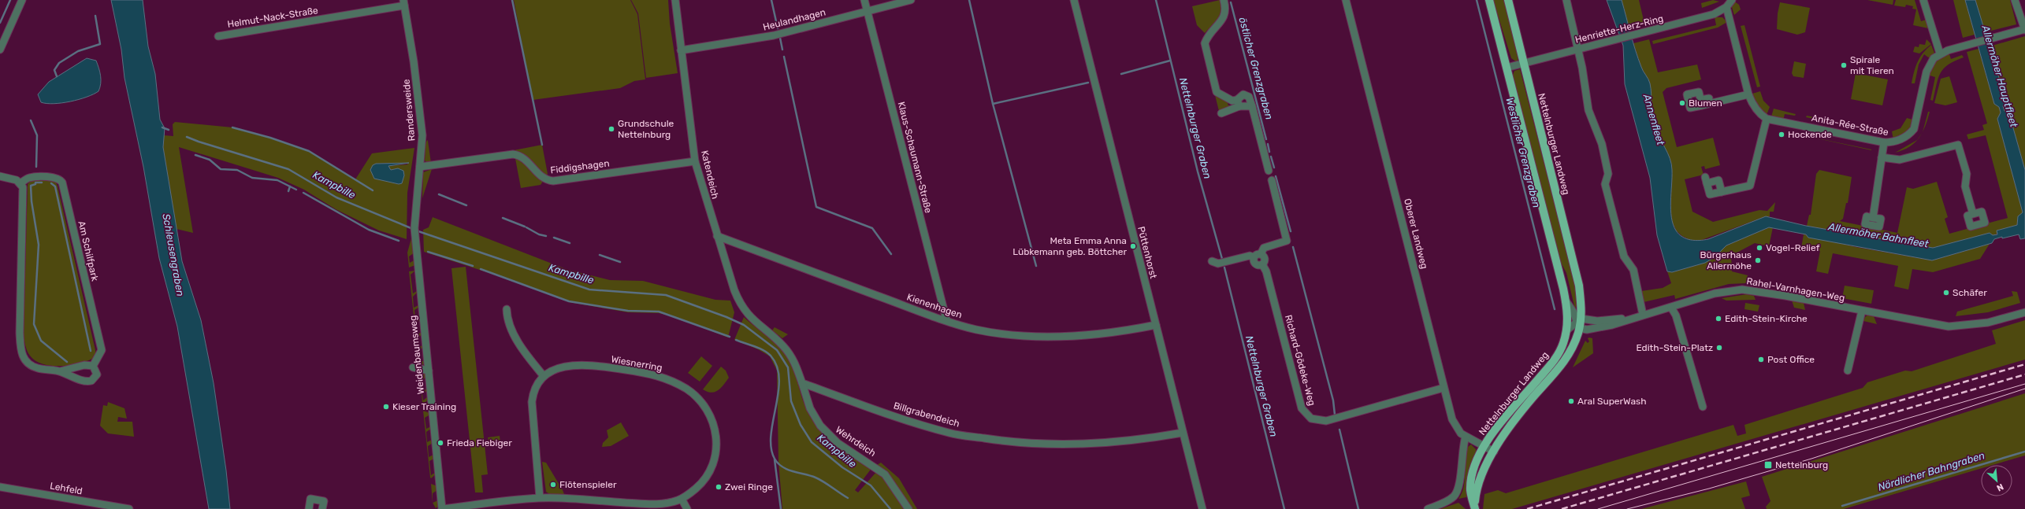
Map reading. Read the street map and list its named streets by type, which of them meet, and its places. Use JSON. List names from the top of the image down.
{
  "streets": {
    "main road": ["Nettelnburger Landweg"],
    "street": [
      "Helmut-Nack-Straße",
      "Heulandhagen",
      "Henriette-Herz-Ring",
      "Randersweide",
      "Anita-Rée-Straße",
      "Klaus-Schaumann-Straße",
      "Fiddigshagen",
      "Katendeich",
      "Oberer Landweg",
      "Am Schilfpark",
      "Püttenhorst",
      "Rahel-Varnhagen-Weg",
      "Kienenhagen",
      "Weidenbaumsweg",
      "Richard-Gödeke-Weg",
      "Wiesnerring",
      "Billgrabendeich",
      "Wehrdeich",
      "Lehfeld"
    ]
  },
  "crossings": [
    ["Helmut-Nack-Straße", "Randersweide"],
    ["Heulandhagen", "Klaus-Schaumann-Straße"],
    ["Heulandhagen", "Katendeich"],
    ["Henriette-Herz-Ring", "Nettelnburger Landweg"],
    ["Randersweide", "Fiddigshagen"],
    ["Randersweide", "Weidenbaumsweg"],
    ["Nettelnburger Landweg", "Oberer Landweg"],
    ["Nettelnburger Landweg", "Rahel-Varnhagen-Weg"],
    ["Klaus-Schaumann-Straße", "Kienenhagen"],
    ["Fiddigshagen", "Katendeich"],
    ["Katendeich", "Kienenhagen"],
    ["Katendeich", "Billgrabendeich"],
    ["Katendeich", "Wehrdeich"],
    ["Oberer Landweg", "Richard-Gödeke-Weg"],
    ["Püttenhorst", "Kienenhagen"],
    ["Püttenhorst", "Billgrabendeich"],
    ["Weidenbaumsweg", "Wiesnerring"],
    ["Billgrabendeich", "Wehrdeich"]
  ],
  "water": [
    "östlicher Grenzgraben",
    "Allermöher Hauptfleet",
    "Annenfleet",
    "Nettelnburger Graben",
    "Westlicher Grenzgraben",
    "Kampbille",
    "Allermöher Bahnfleet",
    "Schleusengraben",
    "Nördlicher Bahngraben"
  ],
  "places": {
    "other": [
      "Spirale mit Tieren",
      "Blumen",
      "Grundschule Nettelnburg",
      "Hockende",
      "Meta Emma Anna Lübkemann geb. Böttcher",
      "Vogel-Relief",
      "Bürgerhaus Allermöhe",
      "Schäfer",
      "Edith-Stein-Kirche",
      "Edith-Stein-Platz",
      "Post Office",
      "Aral SuperWash",
      "Kieser Training",
      "Frieda Fiebiger",
      "Flötenspieler",
      "Zwei Ringe"
    ],
    "transit": ["Nettelnburg"]
  },
  "north": "bottom right"
}
